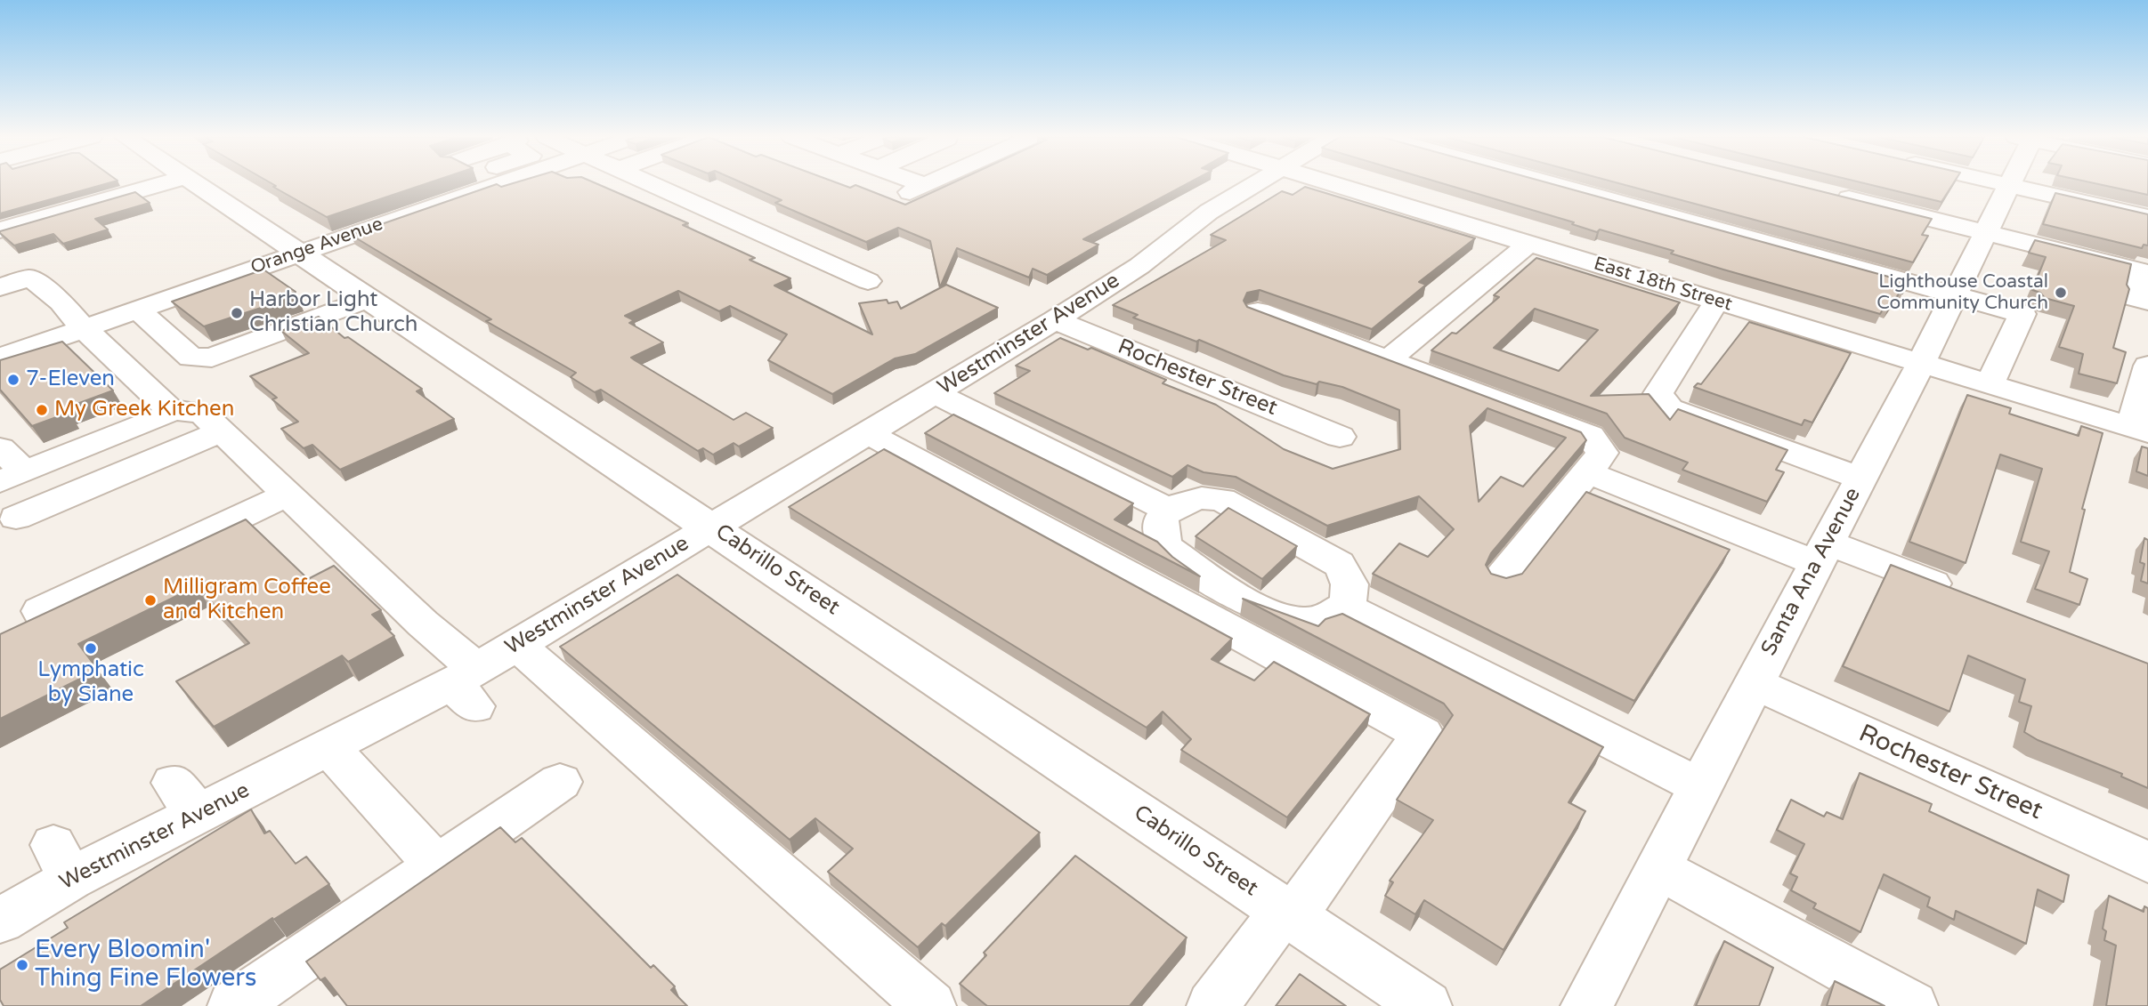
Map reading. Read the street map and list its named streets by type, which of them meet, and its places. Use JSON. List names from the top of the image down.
{
  "streets": {
    "street": [
      "Orange Avenue",
      "East 18th Street",
      "Westminster Avenue",
      "Rochester Street",
      "Cabrillo Street",
      "Santa Ana Avenue"
    ]
  },
  "crossings": [
    ["Orange Avenue", "Cabrillo Street"],
    ["East 18th Street", "Santa Ana Avenue"],
    ["Westminster Avenue", "Rochester Street"],
    ["Westminster Avenue", "Cabrillo Street"],
    ["Rochester Street", "Santa Ana Avenue"]
  ],
  "places": [
    "Lighthouse Coastal Community Church",
    "Harbor Light Christian Church",
    "7-Eleven",
    "My Greek Kitchen",
    "Milligram Coffee and Kitchen",
    "Lymphatic by Siane",
    "Every Bloomin' Thing Fine Flowers"
  ]
}
